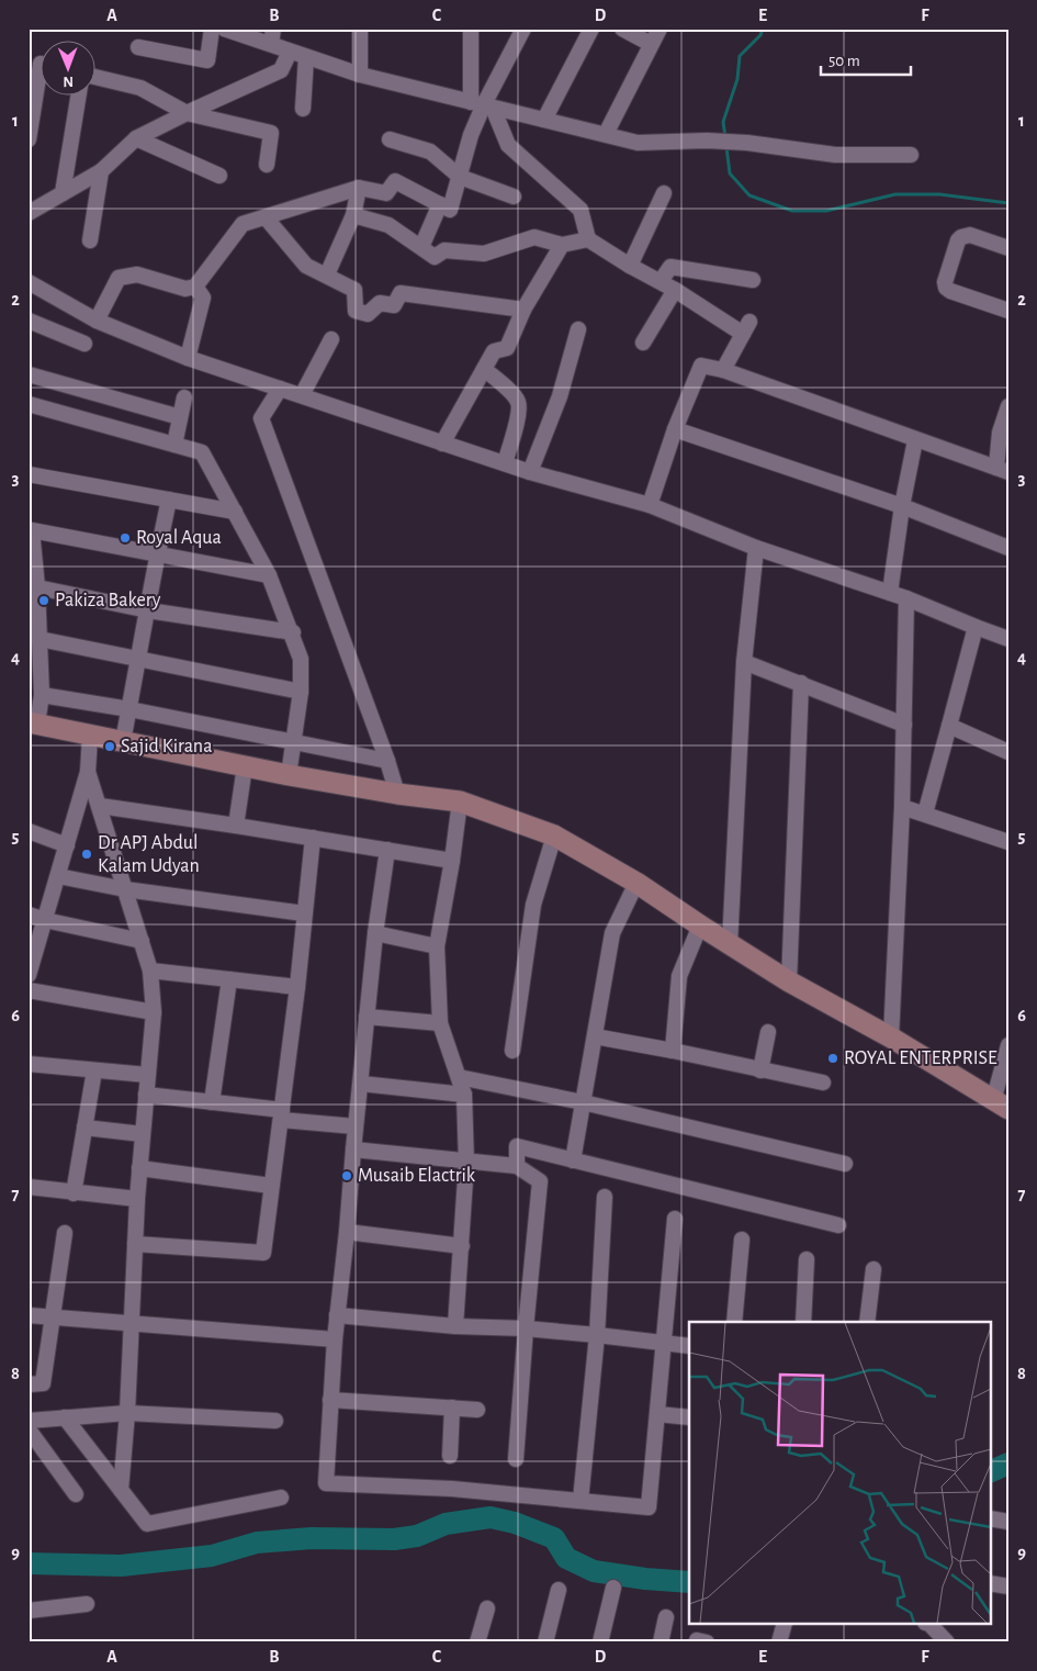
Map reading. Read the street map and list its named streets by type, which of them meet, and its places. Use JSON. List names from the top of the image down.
{
  "places": [
    "Royal Aqua",
    "Pakiza Bakery",
    "Sajid Kirana",
    "Dr APJ Abdul Kalam Udyan",
    "ROYAL ENTERPRISE",
    "Musaib Elactrik"
  ],
  "scale_bar": "50 m",
  "north": "bottom",
  "grid": {
    "columns": [
      "A",
      "B",
      "C",
      "D",
      "E",
      "F"
    ],
    "rows": [
      "1",
      "2",
      "3",
      "4",
      "5",
      "6",
      "7",
      "8",
      "9"
    ]
  }
}
